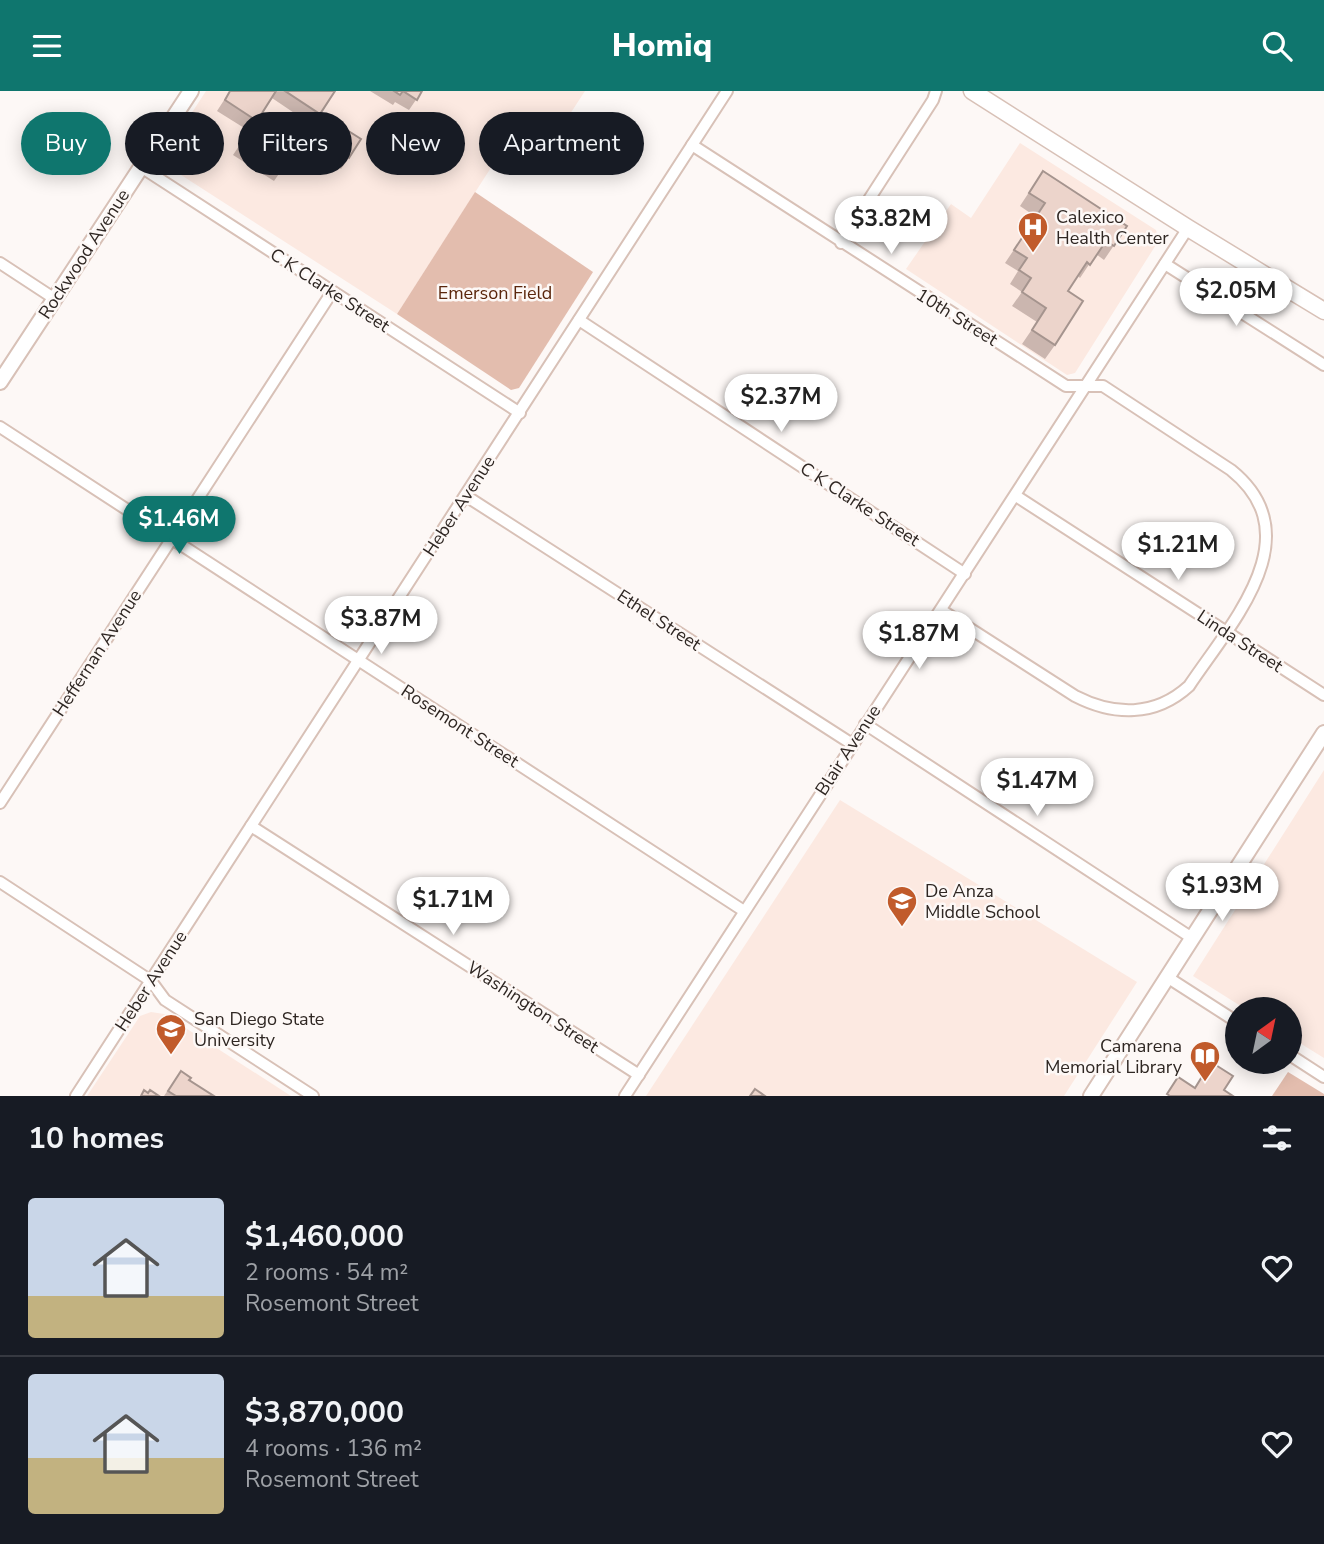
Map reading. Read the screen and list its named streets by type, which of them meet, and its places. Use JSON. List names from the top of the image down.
{
  "streets": {
    "street": [
      "Rockwood Avenue",
      "C K Clarke Street",
      "10th Street",
      "Heber Avenue",
      "Ethel Street",
      "Linda Street",
      "Heffernan Avenue",
      "Rosemont Street",
      "Blair Avenue",
      "Washington Street"
    ]
  },
  "crossings": [
    ["C K Clarke Street", "Heber Avenue"],
    ["C K Clarke Street", "Heffernan Avenue"],
    ["C K Clarke Street", "Blair Avenue"],
    ["10th Street", "Heber Avenue"],
    ["10th Street", "Linda Street"],
    ["10th Street", "Blair Avenue"],
    ["Heber Avenue", "Ethel Street"],
    ["Heber Avenue", "Rosemont Street"],
    ["Heber Avenue", "Washington Street"],
    ["Ethel Street", "Blair Avenue"],
    ["Linda Street", "Blair Avenue"],
    ["Heffernan Avenue", "Rosemont Street"],
    ["Rosemont Street", "Blair Avenue"],
    ["Blair Avenue", "Washington Street"]
  ],
  "parks": ["Emerson Field"],
  "places": {
    "hospital": ["Calexico Health Center"],
    "school or university": ["De Anza Middle School", "San Diego State University"],
    "library": ["Camarena Memorial Library"]
  },
  "north": "top right",
  "page": {
    "header": "Homiq",
    "chip": [
      "Buy",
      "Rent",
      "Filters",
      "New",
      "Apartment"
    ],
    "price": [
      "$3.82M",
      "$2.05M",
      "$2.37M",
      "$1.46M",
      "$1.21M",
      "$3.87M",
      "$1.87M",
      "$1.47M",
      "$1.93M",
      "$1.71M"
    ],
    "heading": "10 homes",
    "list": [
      {
        "name": "$1,460,000",
        "note": "2 rooms · 54 m² · Rosemont Street"
      },
      {
        "name": "$3,870,000",
        "note": "4 rooms · 136 m² · Rosemont Street"
      }
    ]
  }
}
